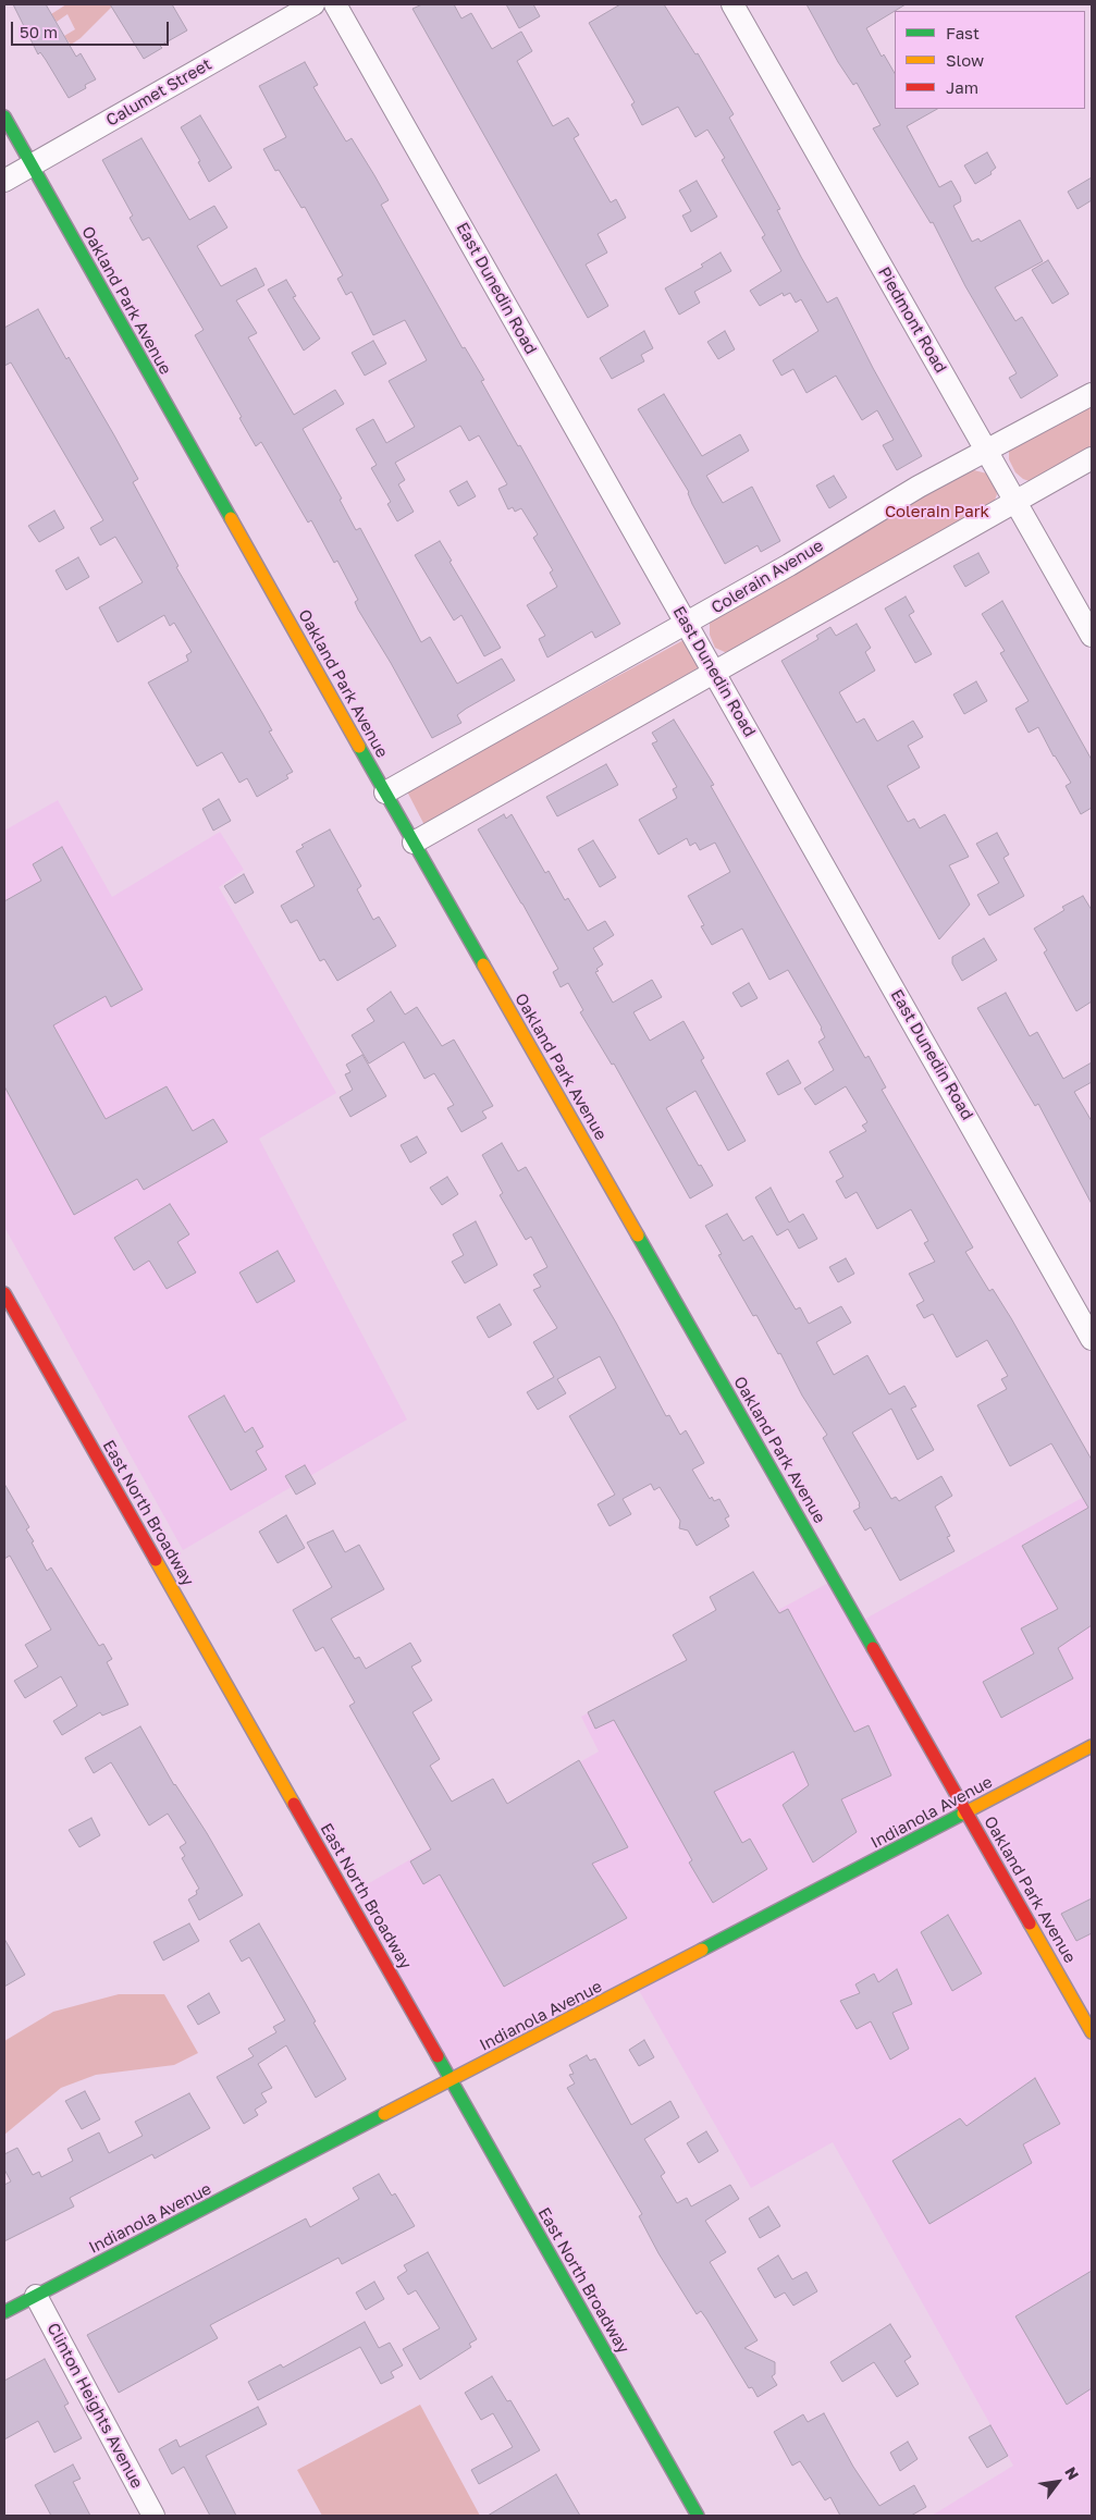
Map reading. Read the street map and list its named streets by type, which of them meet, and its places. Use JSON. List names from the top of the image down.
{
  "streets": {
    "main road": ["Oakland Park Avenue", "East North Broadway", "Indianola Avenue"],
    "street": [
      "Calumet Street",
      "East Dunedin Road",
      "Piedmont Road",
      "Colerain Avenue",
      "Clinton Heights Avenue"
    ]
  },
  "crossings": [
    ["Calumet Street", "Oakland Park Avenue"],
    ["East Dunedin Road", "Colerain Avenue"],
    ["Oakland Park Avenue", "Colerain Avenue"],
    ["Oakland Park Avenue", "Indianola Avenue"],
    ["Piedmont Road", "Colerain Avenue"],
    ["East North Broadway", "Indianola Avenue"],
    ["Indianola Avenue", "Clinton Heights Avenue"]
  ],
  "parks": ["Colerain Park"],
  "legend": ["Fast", "Slow", "Jam"],
  "scale_bar": "50 m",
  "north": "top right"
}
